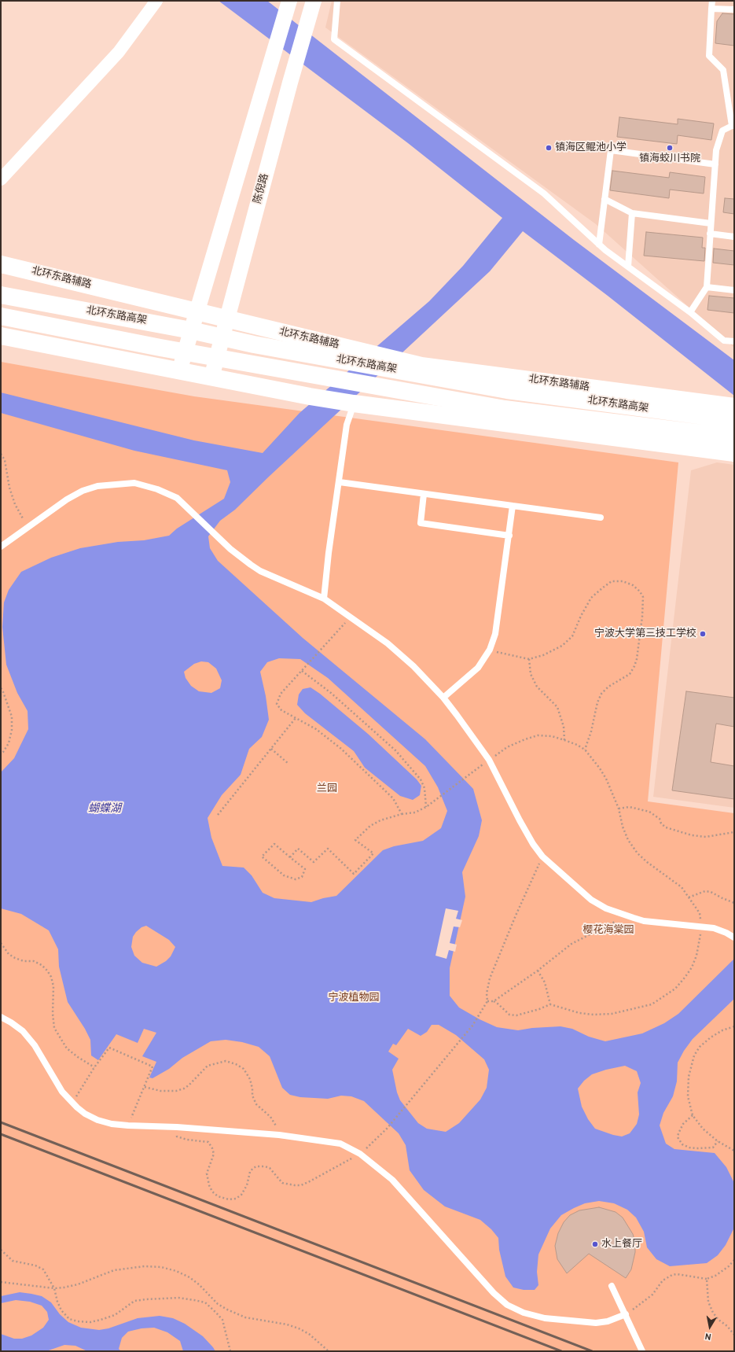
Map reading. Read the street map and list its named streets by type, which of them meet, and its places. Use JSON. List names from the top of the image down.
{
  "streets": {
    "main road": ["北环东路辅路", "北环东路高架"],
    "street": ["陈倪路"]
  },
  "crossings": [
    ["陈倪路", "北环东路辅路"]
  ],
  "water": ["蝴蝶湖"],
  "parks": ["兰园", "樱花海棠园", "宁波植物园"],
  "places": [
    "镇海区鲲池小学",
    "镇海蛟川书院",
    "宁波大学第三技工学校",
    "水上餐厅"
  ],
  "north": "bottom"
}
